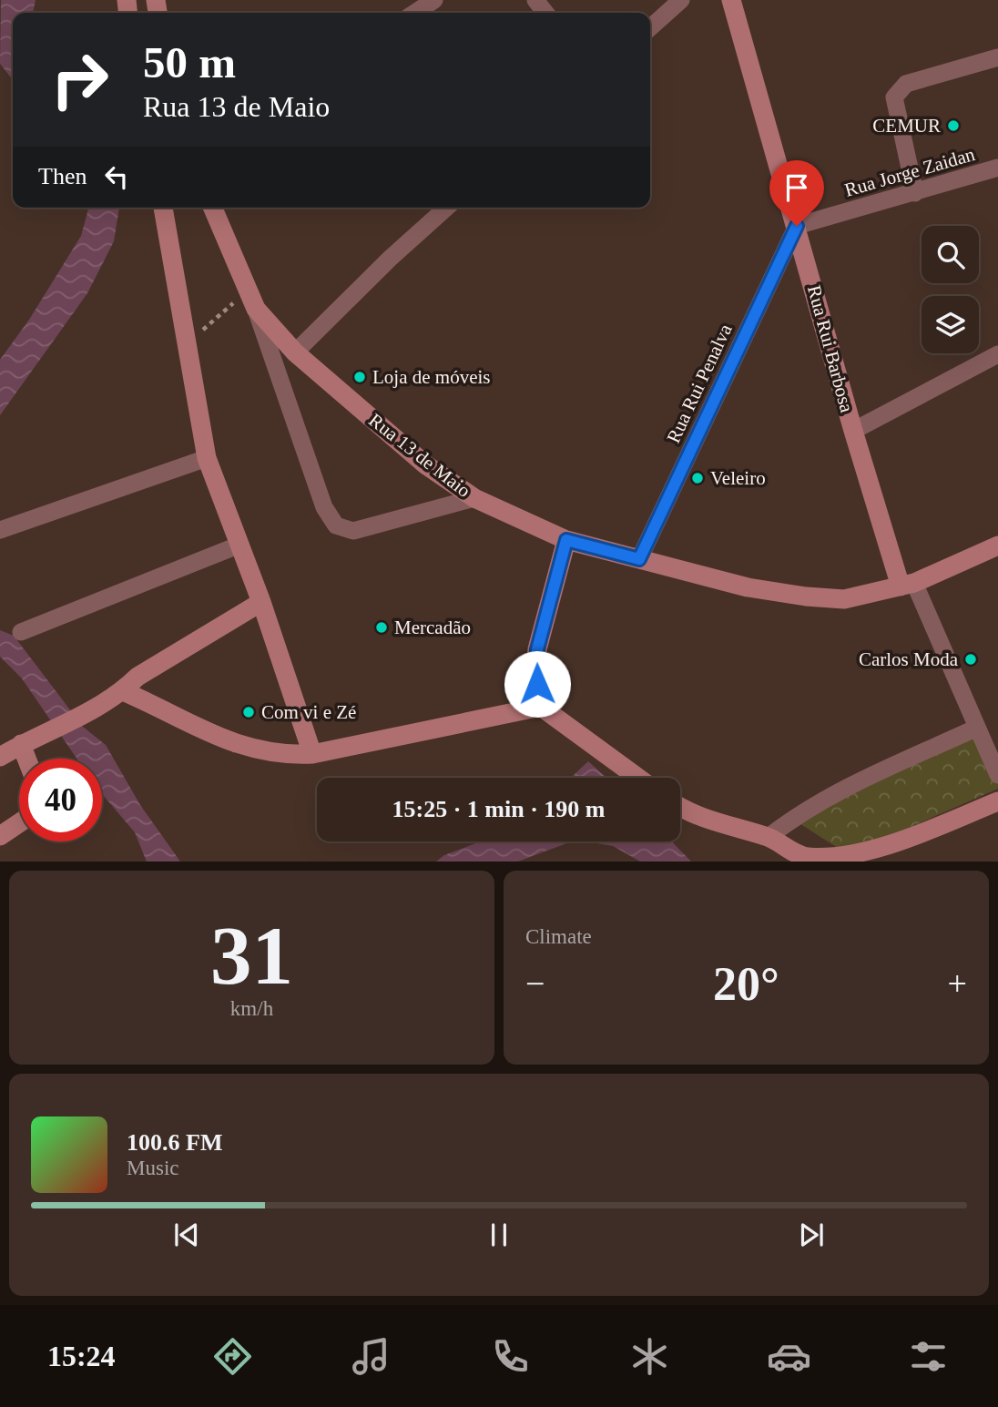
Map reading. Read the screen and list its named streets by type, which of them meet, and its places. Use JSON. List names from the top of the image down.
{
  "streets": {
    "street": [
      "Rua Jorge Zaidan",
      "Rua Rui Barbosa",
      "Rua Rui Penalva",
      "Rua 13 de Maio"
    ]
  },
  "crossings": [
    ["Rua Jorge Zaidan", "Rua Rui Barbosa"],
    ["Rua Jorge Zaidan", "Rua Rui Penalva"],
    ["Rua Rui Barbosa", "Rua Rui Penalva"],
    ["Rua Rui Barbosa", "Rua 13 de Maio"],
    ["Rua Rui Penalva", "Rua 13 de Maio"]
  ],
  "places": [
    "CEMUR",
    "Loja de móveis",
    "Veleiro",
    "Mercadão",
    "Carlos Moda",
    "Com vi e Zé"
  ],
  "page": {
    "turn": ["50 m", "Rua 13 de Maio"],
    "then": "Then",
    "limit": "40",
    "trip": "15:25 · 1 min · 190 m",
    "tile": [
      ["31", "km/h"],
      "Climate"
    ],
    "heat": ["−", "20°", "+"],
    "song": ["100.6 FM", "Music"],
    "tabs": "15:24"
  }
}
